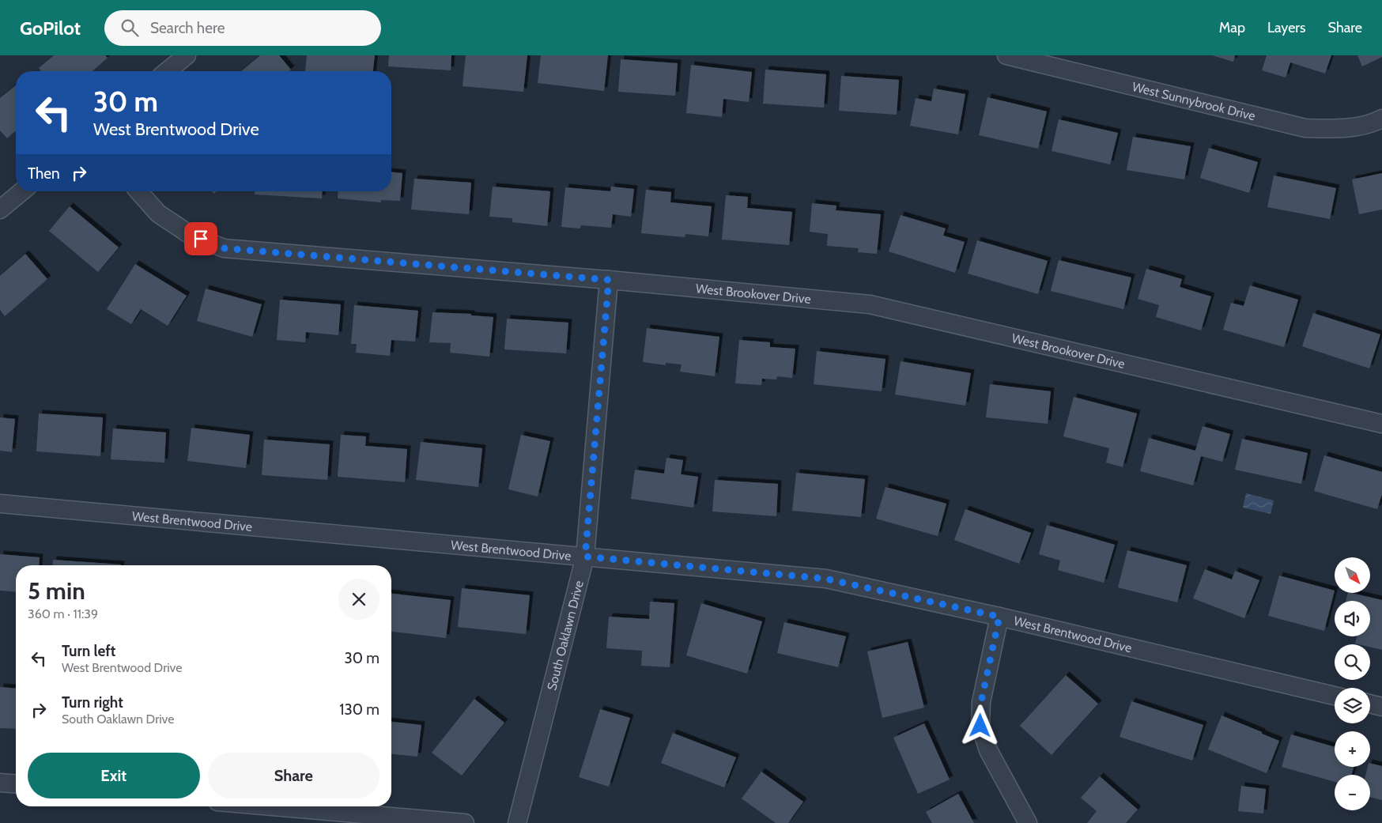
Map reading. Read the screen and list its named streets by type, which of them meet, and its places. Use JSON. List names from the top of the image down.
{
  "streets": {
    "street": [
      "West Sunnybrook Drive",
      "West Brookover Drive",
      "West Brentwood Drive",
      "South Oaklawn Drive"
    ]
  },
  "crossings": [
    ["West Brookover Drive", "South Oaklawn Drive"],
    ["West Brentwood Drive", "South Oaklawn Drive"]
  ],
  "north": "bottom right",
  "page": {
    "header": "GoPilot",
    "search": "Search here",
    "nav": ["Map", "Layers", "Share"],
    "turn": ["30 m", "West Brentwood Drive"],
    "then": "Then",
    "map_buttons": ["+", "−"],
    "heading": ["5 min", "360 m · 11:39"],
    "list": [
      {
        "name": "Turn left",
        "note": "West Brentwood Drive",
        "value": "30 m"
      },
      {
        "name": "Turn right",
        "note": "South Oaklawn Drive",
        "value": "130 m"
      }
    ],
    "buttons": ["Exit", "Share"]
  }
}
